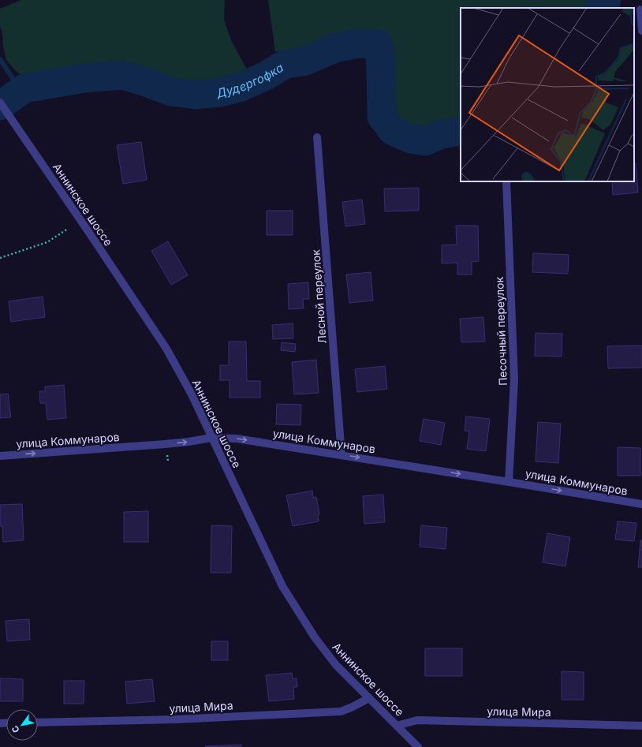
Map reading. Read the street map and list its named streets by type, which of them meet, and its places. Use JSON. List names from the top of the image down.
{
  "streets": {
    "street": [
      "Аннинское шоссе",
      "Лесной переулок",
      "Песочный переулок",
      "улица Коммунаров",
      "улица Мира"
    ]
  },
  "crossings": [
    ["Аннинское шоссе", "улица Коммунаров"],
    ["Аннинское шоссе", "улица Мира"],
    ["Лесной переулок", "улица Коммунаров"],
    ["Песочный переулок", "улица Коммунаров"]
  ],
  "one_way": ["улица Коммунаров"],
  "water": ["Дудергофка"],
  "north": "bottom left"
}
